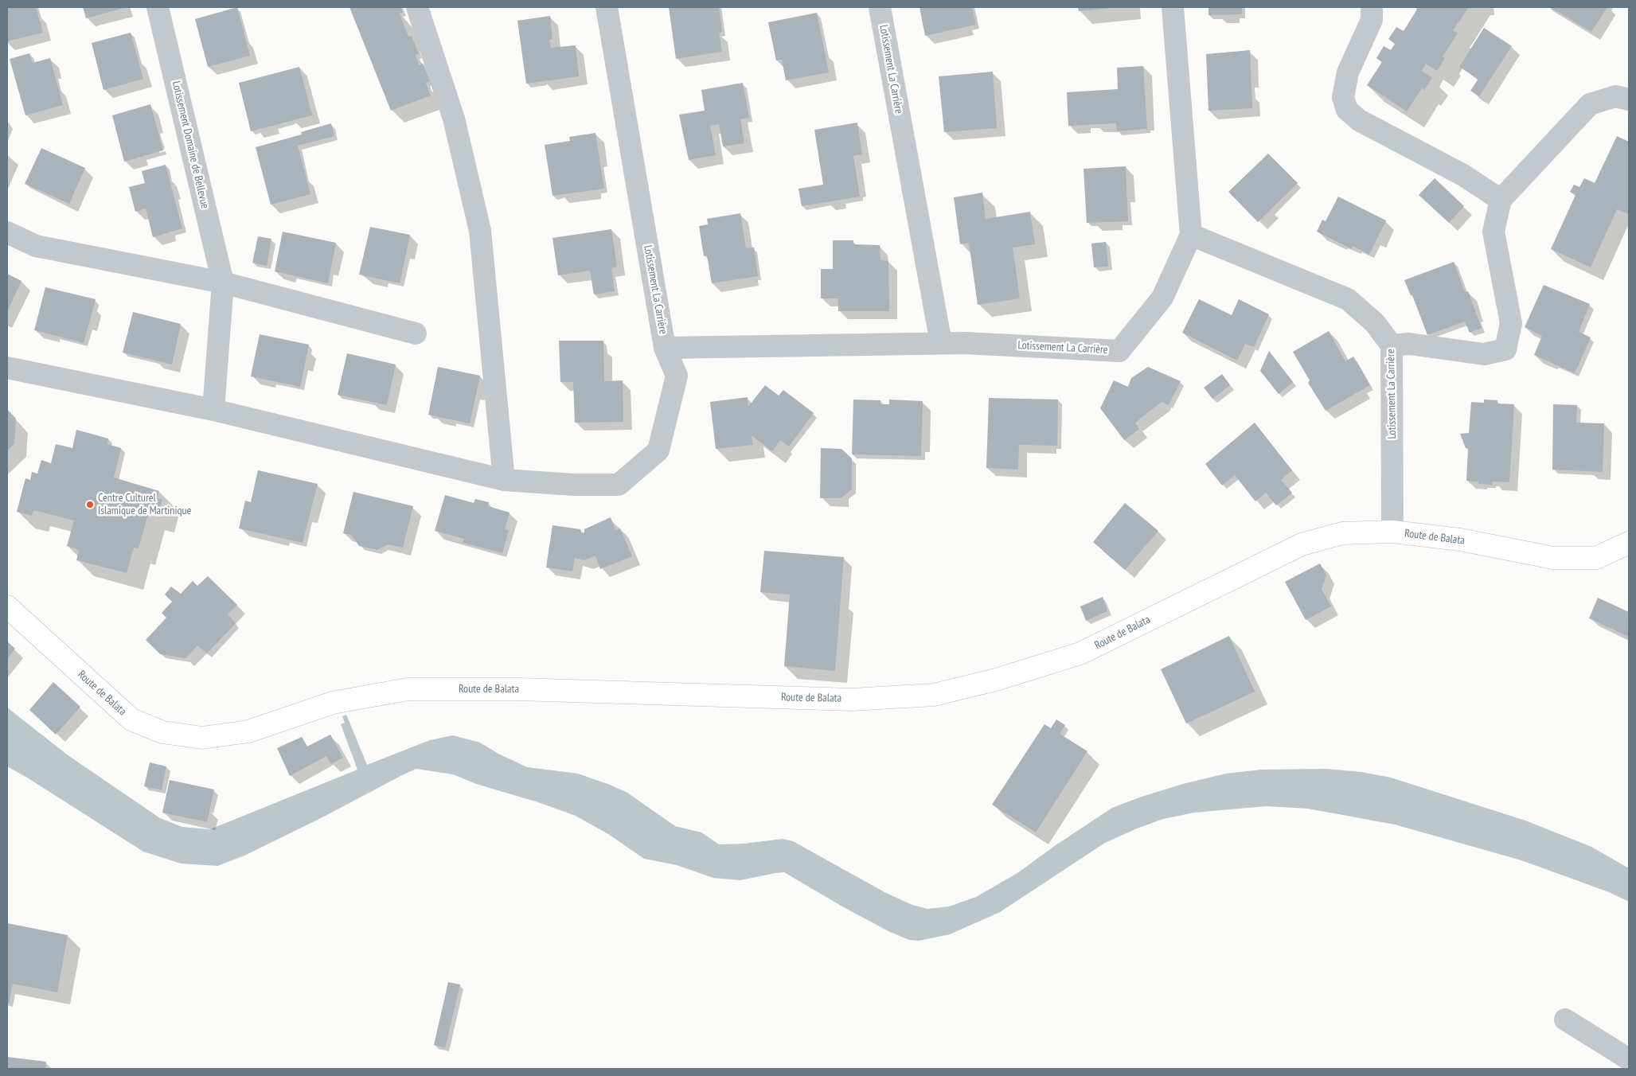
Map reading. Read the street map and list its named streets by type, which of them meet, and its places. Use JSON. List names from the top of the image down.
{
  "streets": {
    "main road": ["Route de Balata"],
    "street": ["Lotissement La Carrière", "Lotissement Domaine de Bellevue"]
  },
  "crossings": [
    ["Lotissement La Carrière", "Route de Balata"]
  ],
  "places": ["Centre Culturel Islamique de Martinique"]
}
